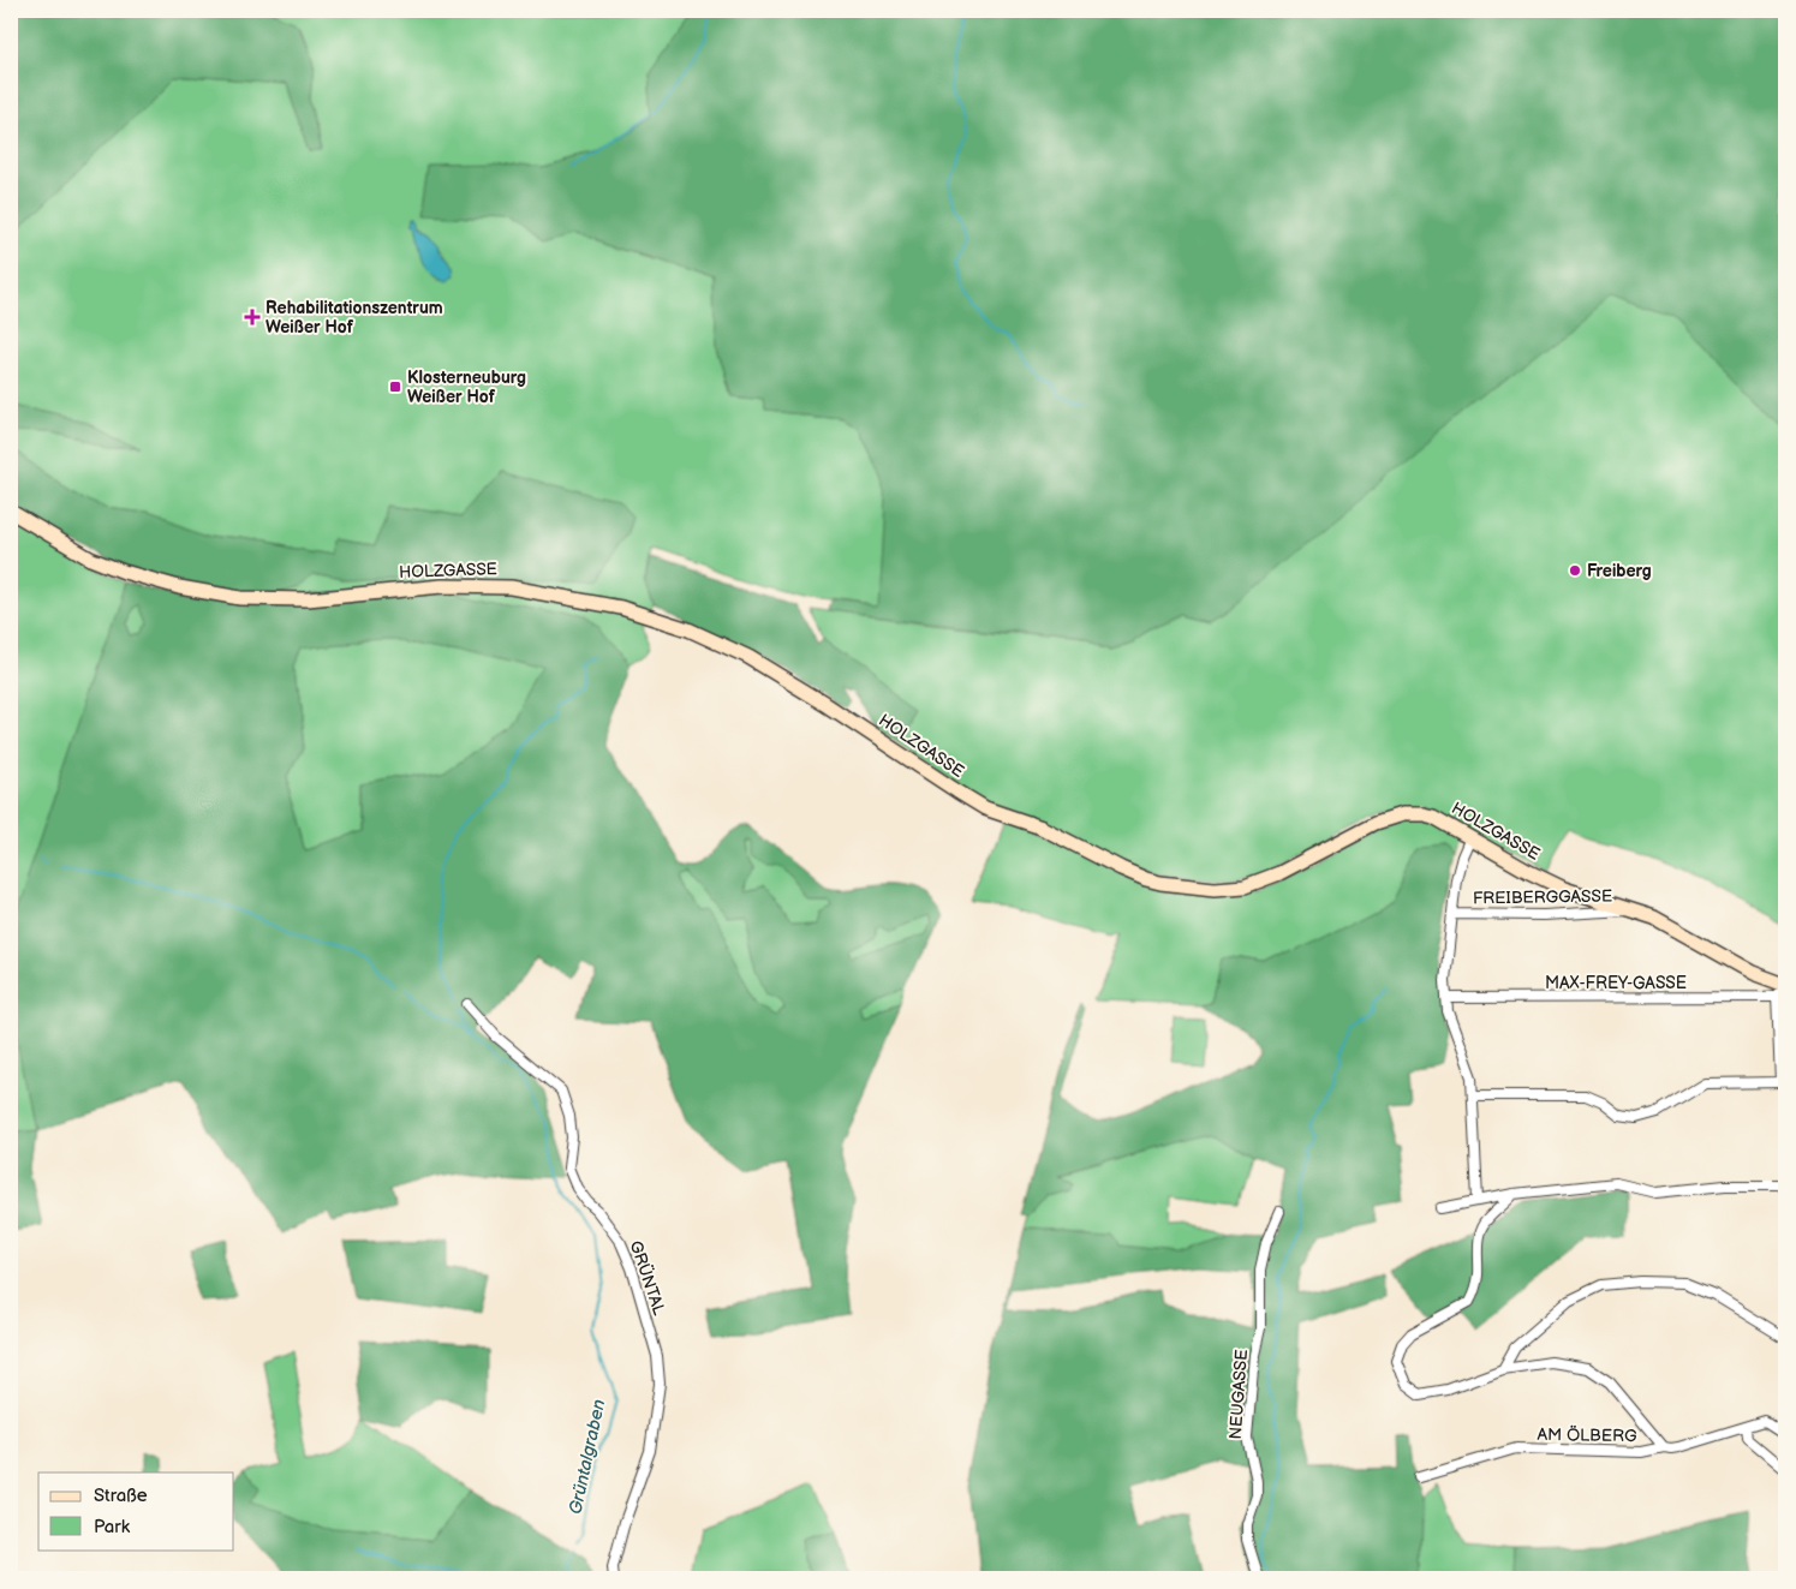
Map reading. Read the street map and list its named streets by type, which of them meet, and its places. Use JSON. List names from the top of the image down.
{
  "streets": {
    "street": [
      "HOLZGASSE",
      "FREIBERGGASSE",
      "MAX-FREY-GASSE",
      "GRÜNTAL",
      "NEUGASSE",
      "AM ÖLBERG"
    ]
  },
  "crossings": [
    ["HOLZGASSE", "FREIBERGGASSE"],
    ["HOLZGASSE", "MAX-FREY-GASSE"]
  ],
  "water": ["Grüntalgraben"],
  "places": {
    "health": ["Rehabilitationszentrum Weißer Hof"],
    "transit": ["Klosterneuburg Weißer Hof"],
    "other": ["Freiberg"]
  },
  "legend": ["Straße", "Park"]
}
